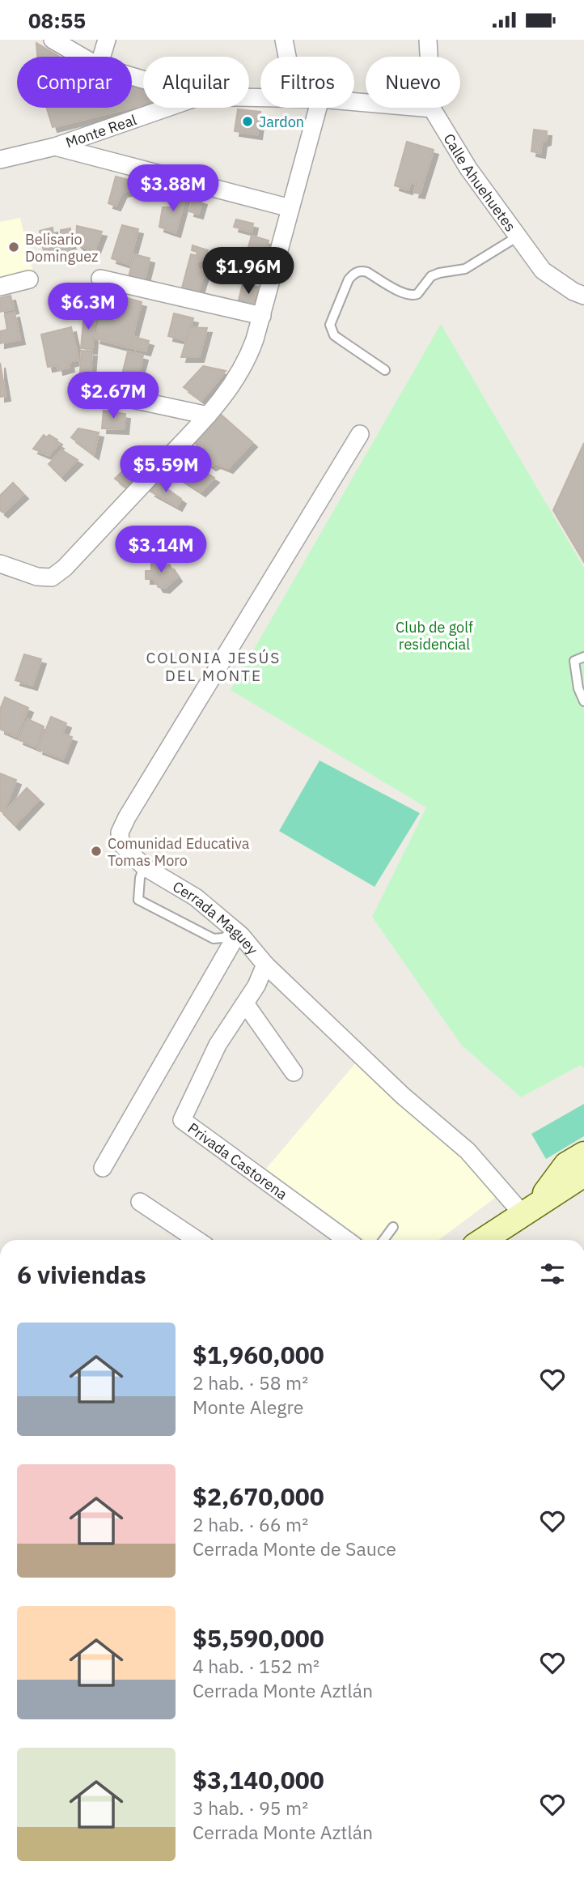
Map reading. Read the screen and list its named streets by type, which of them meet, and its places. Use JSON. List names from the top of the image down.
{
  "streets": {
    "street": [
      "Monte Real",
      "Calle Ahuehuetes",
      "Cerrada Maguey",
      "Privada Castorena"
    ]
  },
  "crossings": [
    ["Cerrada Maguey", "Privada Castorena"]
  ],
  "districts": ["COLONIA JESÚS DEL MONTE"],
  "parks": ["Club de golf residencial"],
  "places": ["Jardon", "Belisario Dominguez", "Comunidad Educativa Tomas Moro"],
  "page": {
    "status": "08:55",
    "chip": [
      "Comprar",
      "Alquilar",
      "Filtros",
      "Nuevo"
    ],
    "price": [
      "$3.88M",
      "$1.96M",
      "$6.3M",
      "$2.67M",
      "$5.59M",
      "$3.14M"
    ],
    "heading": "6 viviendas",
    "list": [
      {
        "name": "$1,960,000",
        "note": "2 hab. · 58 m² · Monte Alegre"
      },
      {
        "name": "$2,670,000",
        "note": "2 hab. · 66 m² · Cerrada Monte de Sauce"
      },
      {
        "name": "$5,590,000",
        "note": "4 hab. · 152 m² · Cerrada Monte Aztlán"
      },
      {
        "name": "$3,140,000",
        "note": "3 hab. · 95 m² · Cerrada Monte Aztlán"
      }
    ]
  }
}
